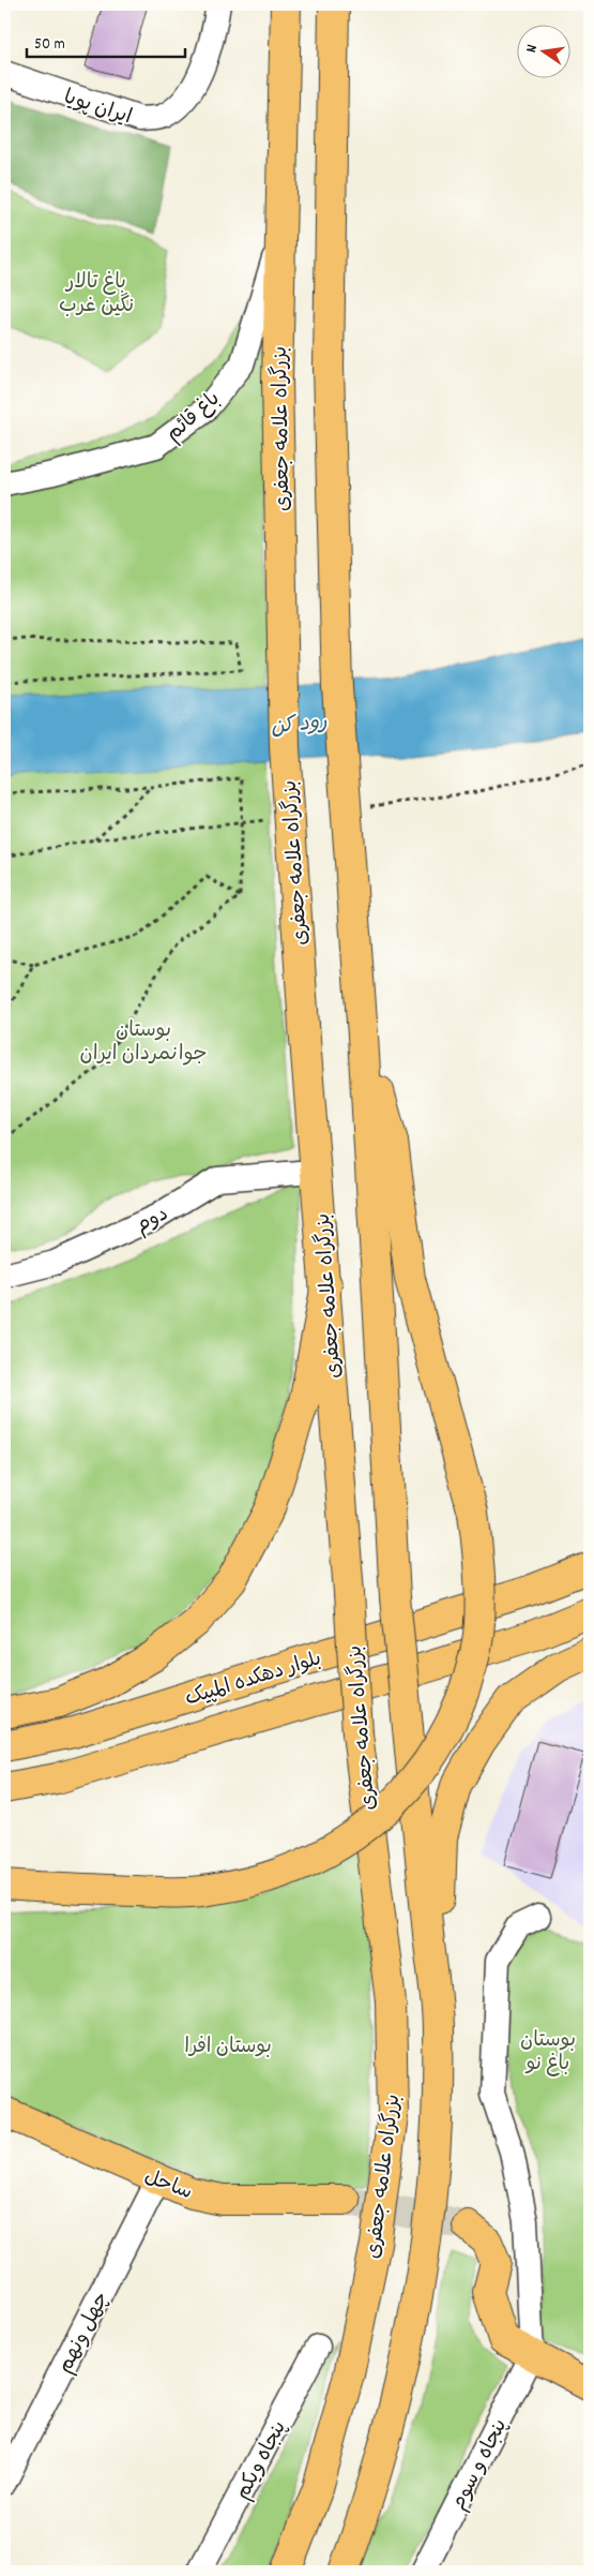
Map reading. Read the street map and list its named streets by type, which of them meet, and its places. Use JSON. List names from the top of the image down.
{
  "streets": {
    "main road": ["بزرگراه علامه جعفری", "بلوار دهکده المپیک", "ساحل"],
    "street": [
      "ایران پویا",
      "باغ قائم",
      "دوم",
      "چهل ونهم",
      "پنجاه ویکم",
      "پنجاه و سوم"
    ]
  },
  "crossings": [
    ["باغ قائم", "بزرگراه علامه جعفری"],
    ["ساحل", "چهل ونهم"]
  ],
  "water": ["رود کن"],
  "parks": [
    "باغ تالار نگین غرب",
    "بوستان جوانمردان ایران",
    "بوستان باغ نو",
    "بوستان افرا"
  ],
  "scale_bar": "50 m",
  "north": "left"
}
